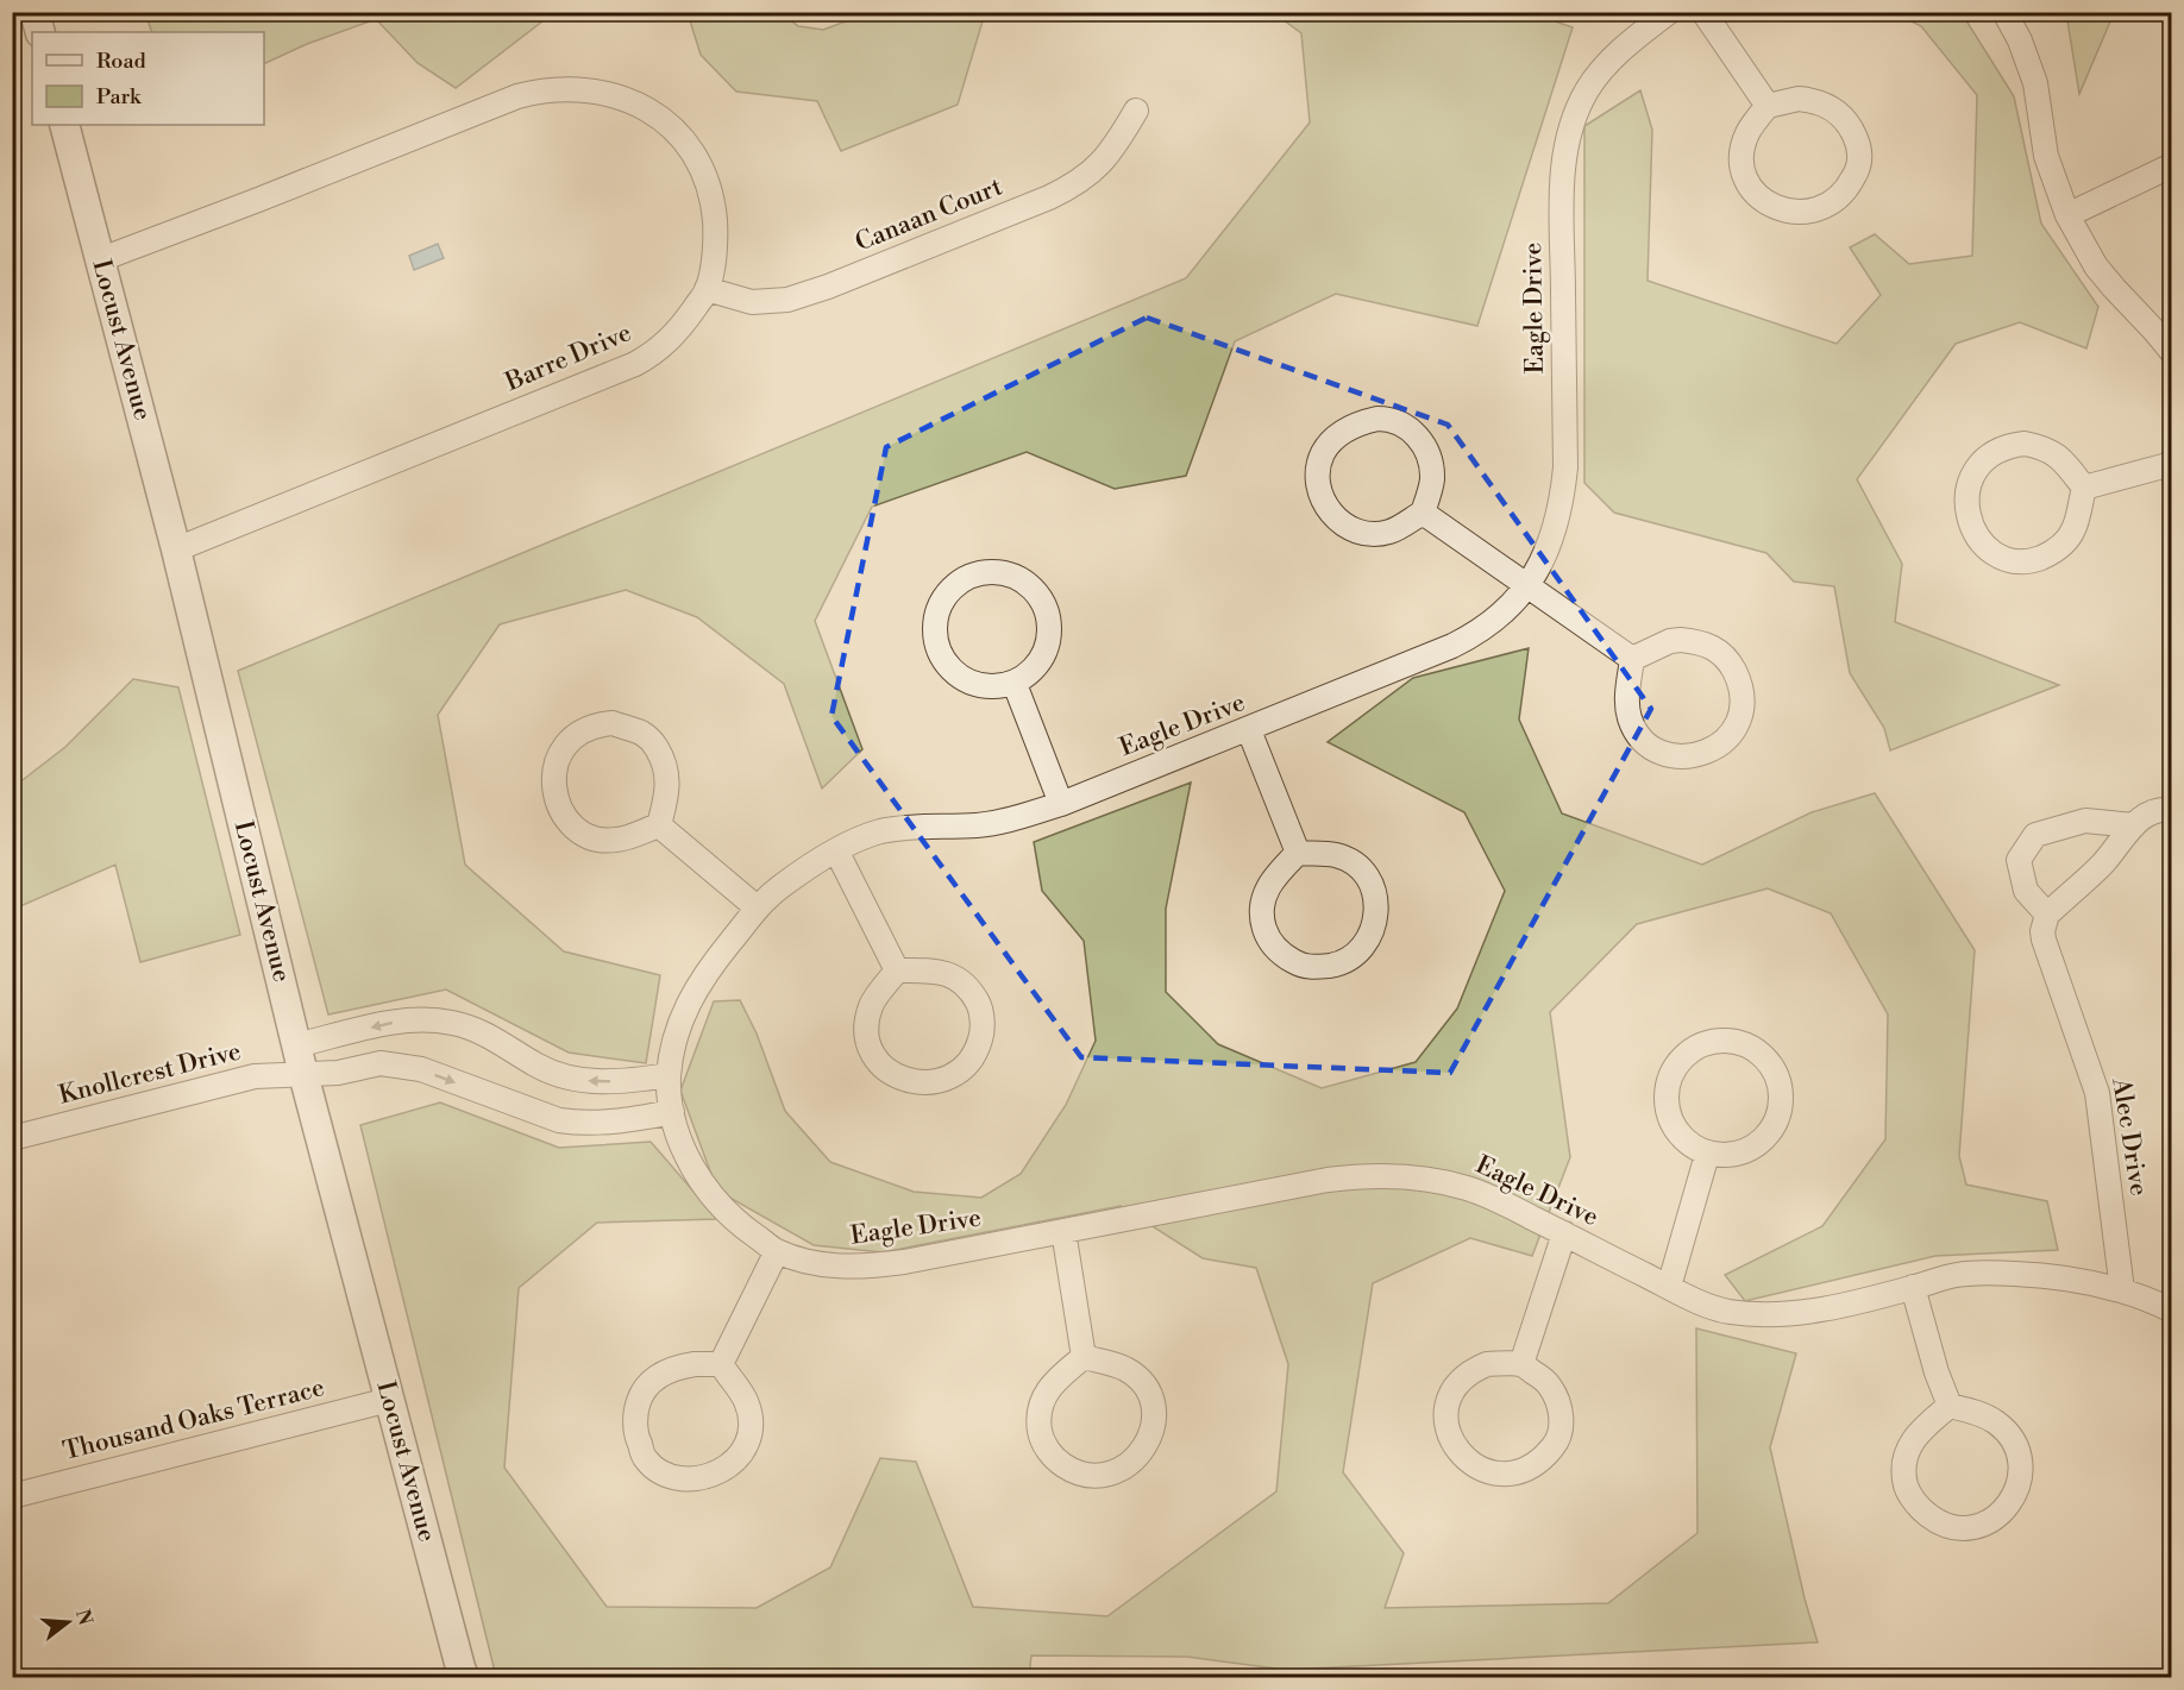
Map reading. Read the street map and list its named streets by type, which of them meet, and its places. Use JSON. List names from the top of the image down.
{
  "streets": {
    "street": [
      "Canaan Court",
      "Eagle Drive",
      "Locust Avenue",
      "Barre Drive",
      "Knollcrest Drive",
      "Alec Drive",
      "Thousand Oaks Terrace"
    ]
  },
  "crossings": [
    ["Canaan Court", "Barre Drive"],
    ["Eagle Drive", "Knollcrest Drive"],
    ["Eagle Drive", "Alec Drive"],
    ["Locust Avenue", "Barre Drive"],
    ["Locust Avenue", "Knollcrest Drive"],
    ["Locust Avenue", "Thousand Oaks Terrace"]
  ],
  "legend": ["Road", "Park"],
  "north": "right"
}
